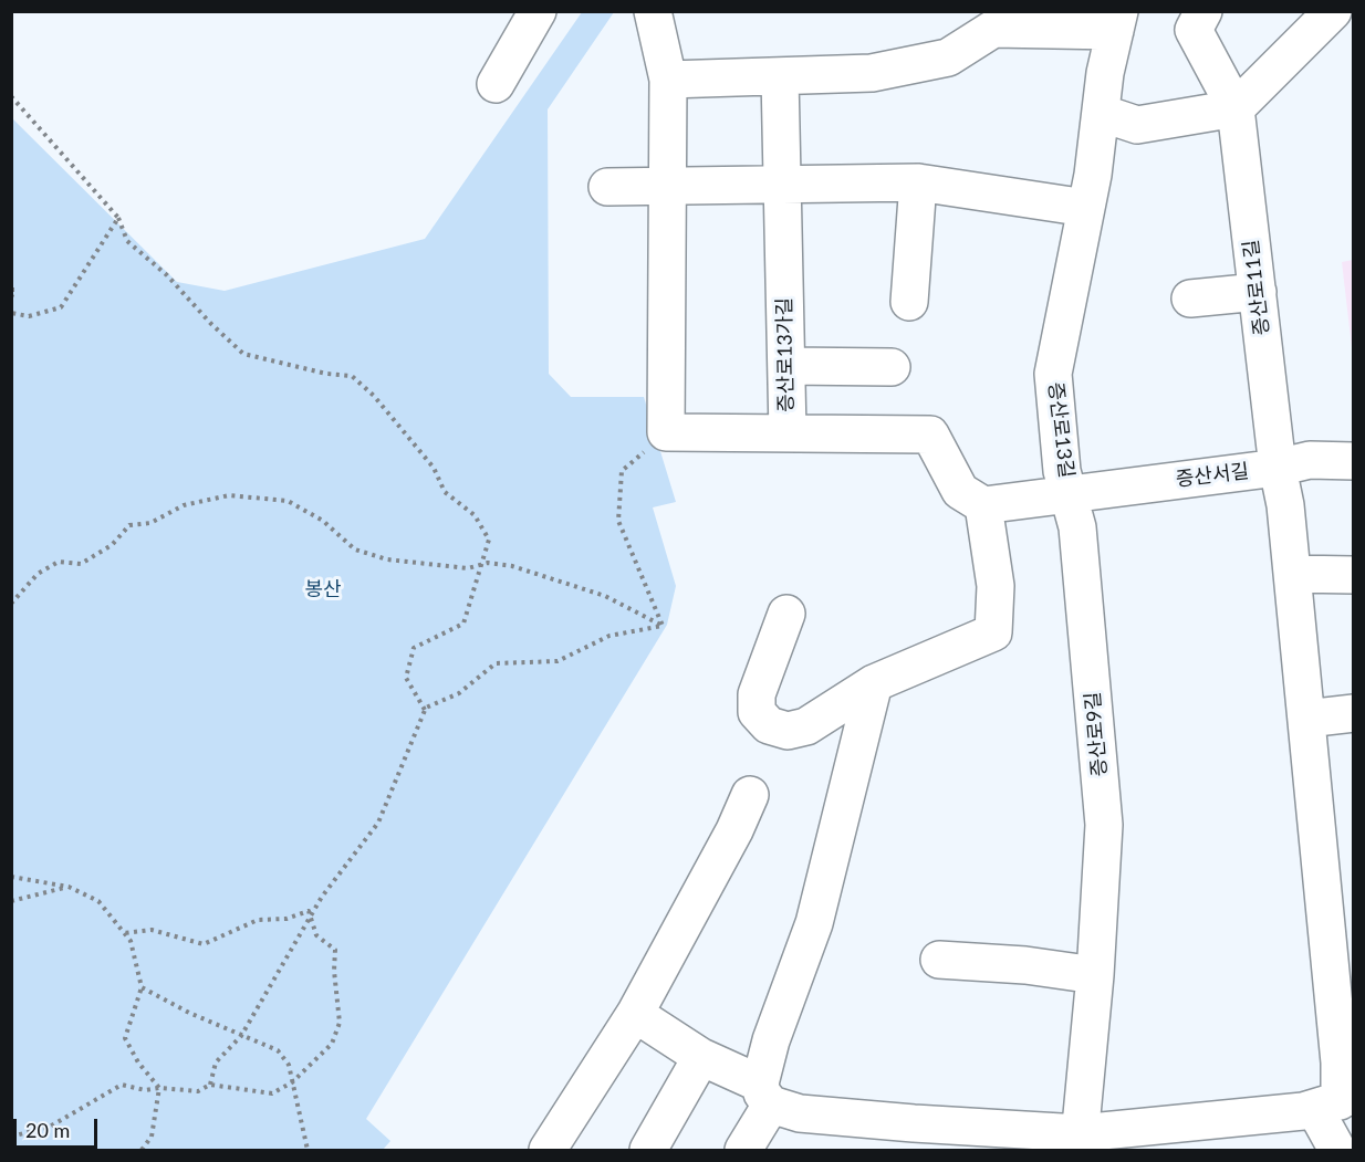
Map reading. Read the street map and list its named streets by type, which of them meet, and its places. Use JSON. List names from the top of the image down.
{
  "streets": {
    "street": [
      "증산로11길",
      "증산로13가길",
      "증산로13길",
      "증산서길",
      "증산로9길"
    ]
  },
  "crossings": [
    ["증산로11길", "증산서길"],
    ["증산로13가길", "증산로13길"],
    ["증산로13길", "증산서길"],
    ["증산로13길", "증산로9길"],
    ["증산서길", "증산로9길"]
  ],
  "parks": ["봉산"],
  "scale_bar": "20 m"
}
